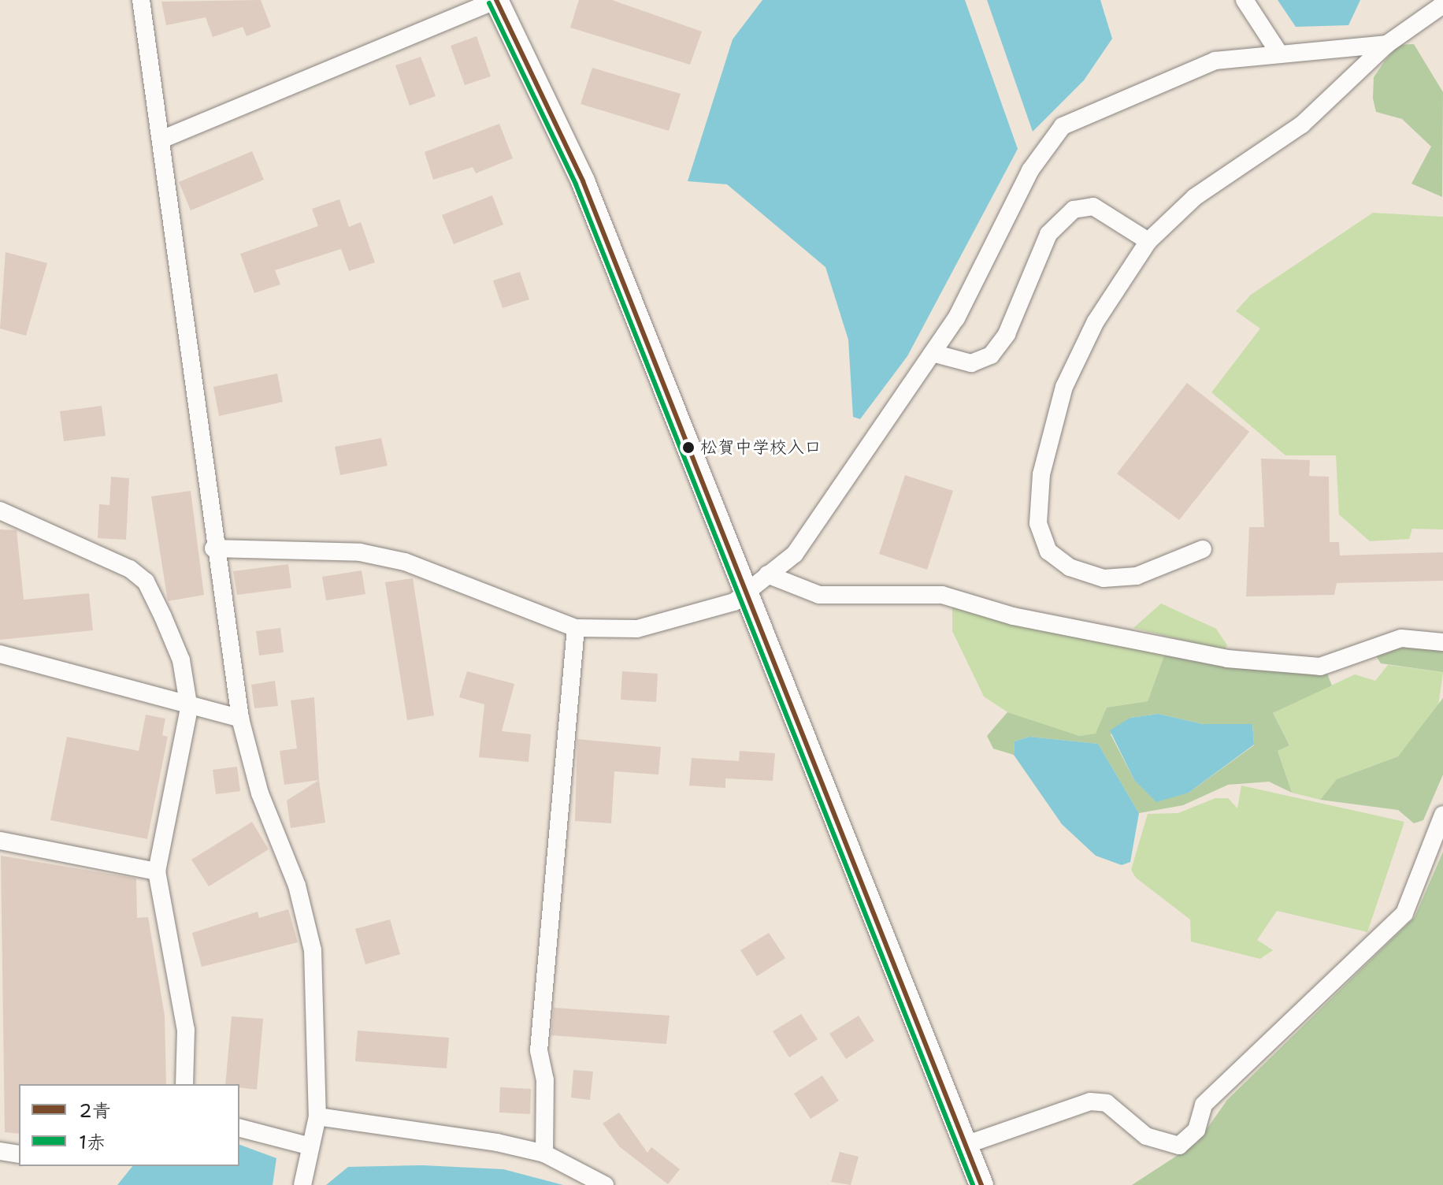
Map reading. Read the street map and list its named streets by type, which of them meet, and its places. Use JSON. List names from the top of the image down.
{
  "places": ["松賀中学校入口"],
  "lines": ["transit line 2青", "transit line 1赤"],
  "legend": ["2青", "1赤"]
}
